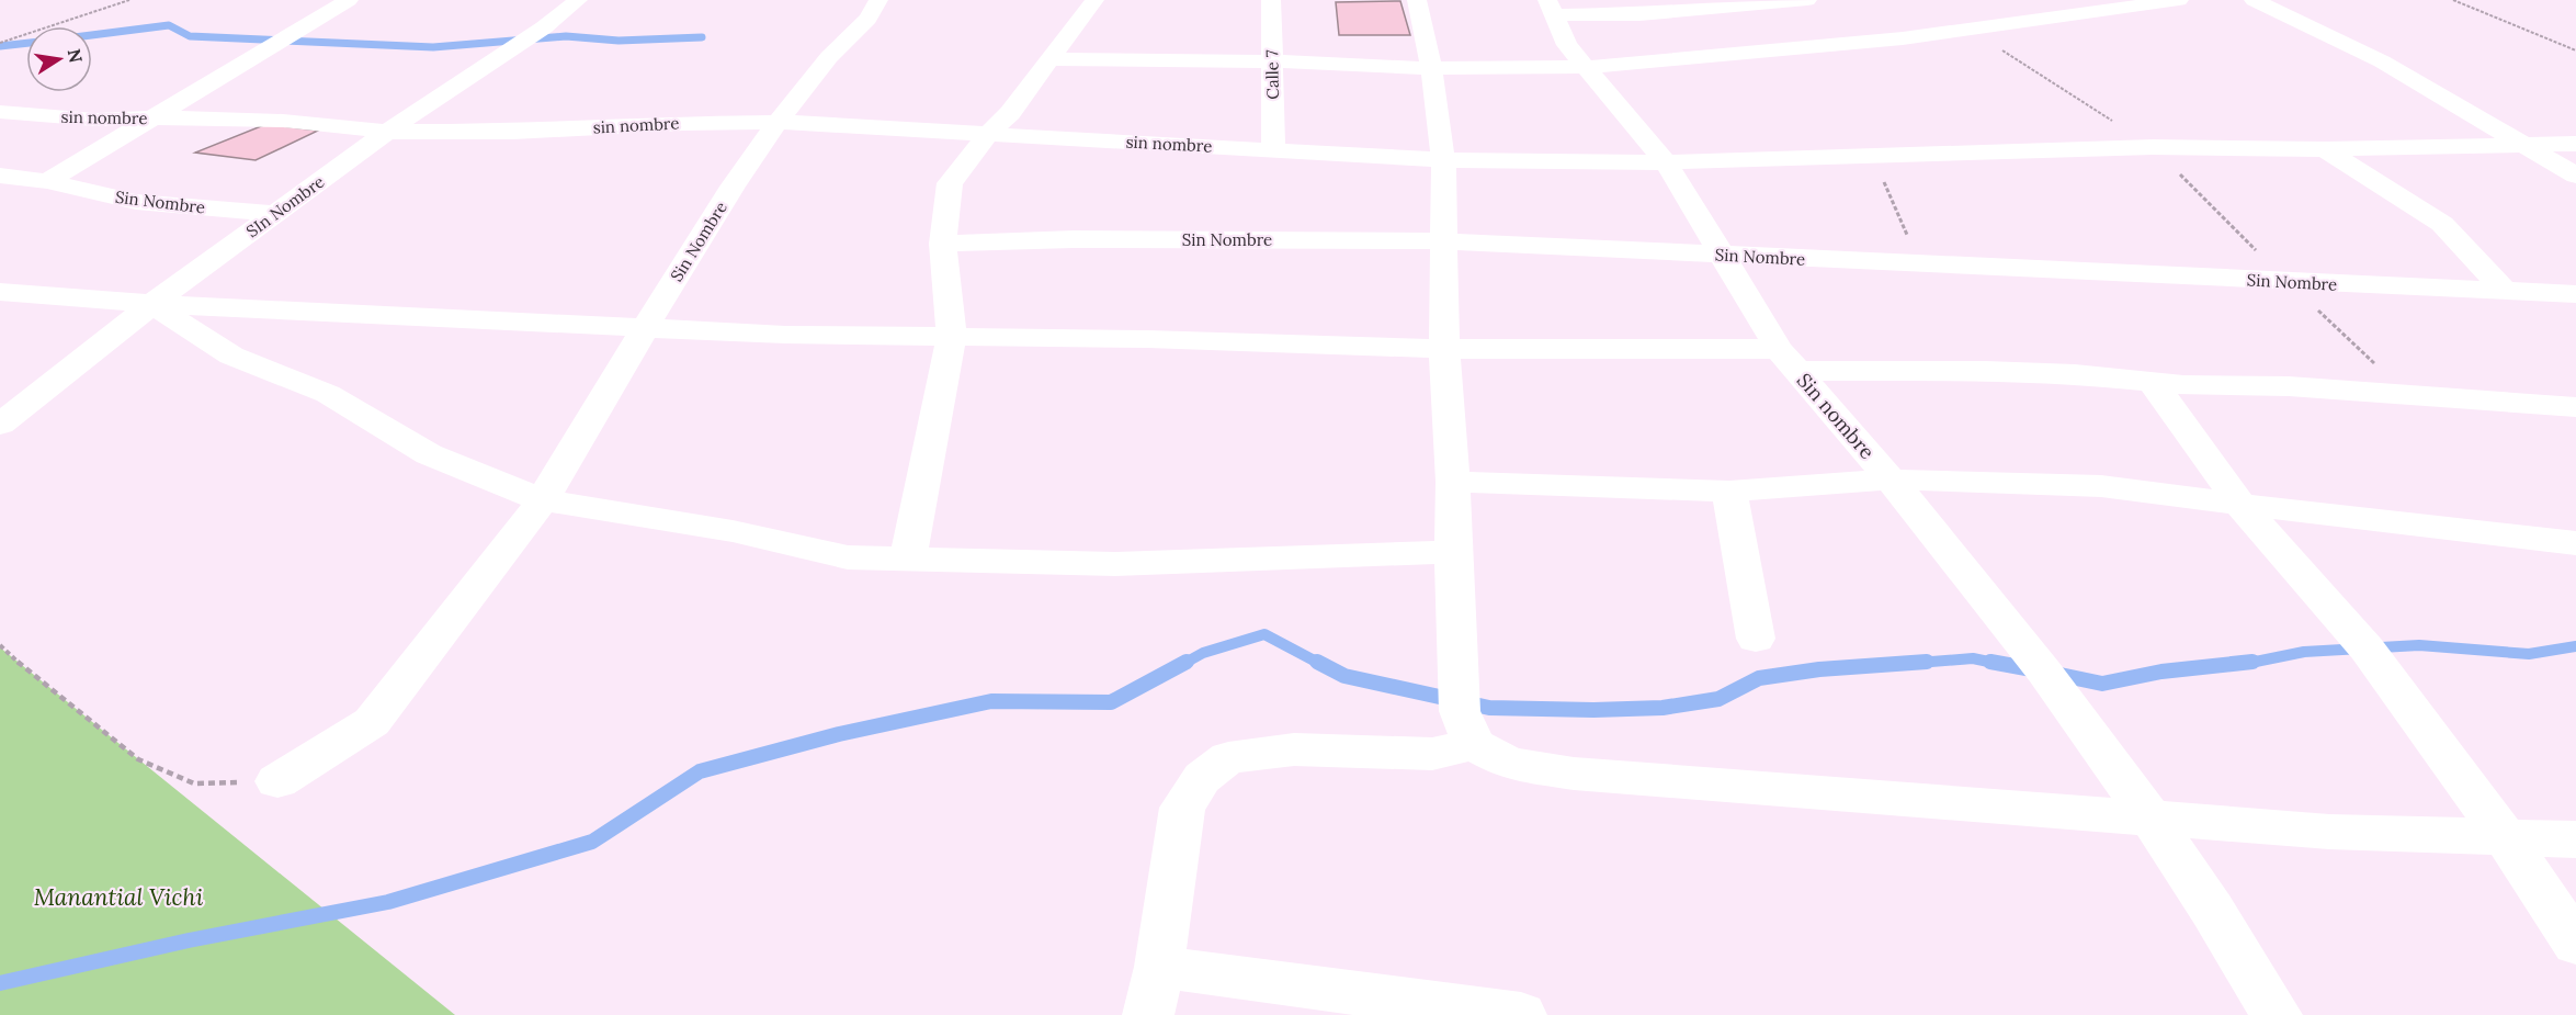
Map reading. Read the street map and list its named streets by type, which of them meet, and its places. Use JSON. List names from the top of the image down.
{
  "streets": {
    "street": [
      "Calle 7",
      "sin nombre",
      "Sin Nombre",
      "SIn Nombre",
      "Sin nombre"
    ]
  },
  "crossings": [
    ["Calle 7", "sin nombre"],
    ["sin nombre", "Sin Nombre"],
    ["sin nombre", "SIn Nombre"],
    ["sin nombre", "Sin nombre"],
    ["Sin Nombre", "SIn Nombre"],
    ["Sin Nombre", "Sin nombre"]
  ],
  "parks": ["Manantial Vichi"],
  "north": "right"
}
